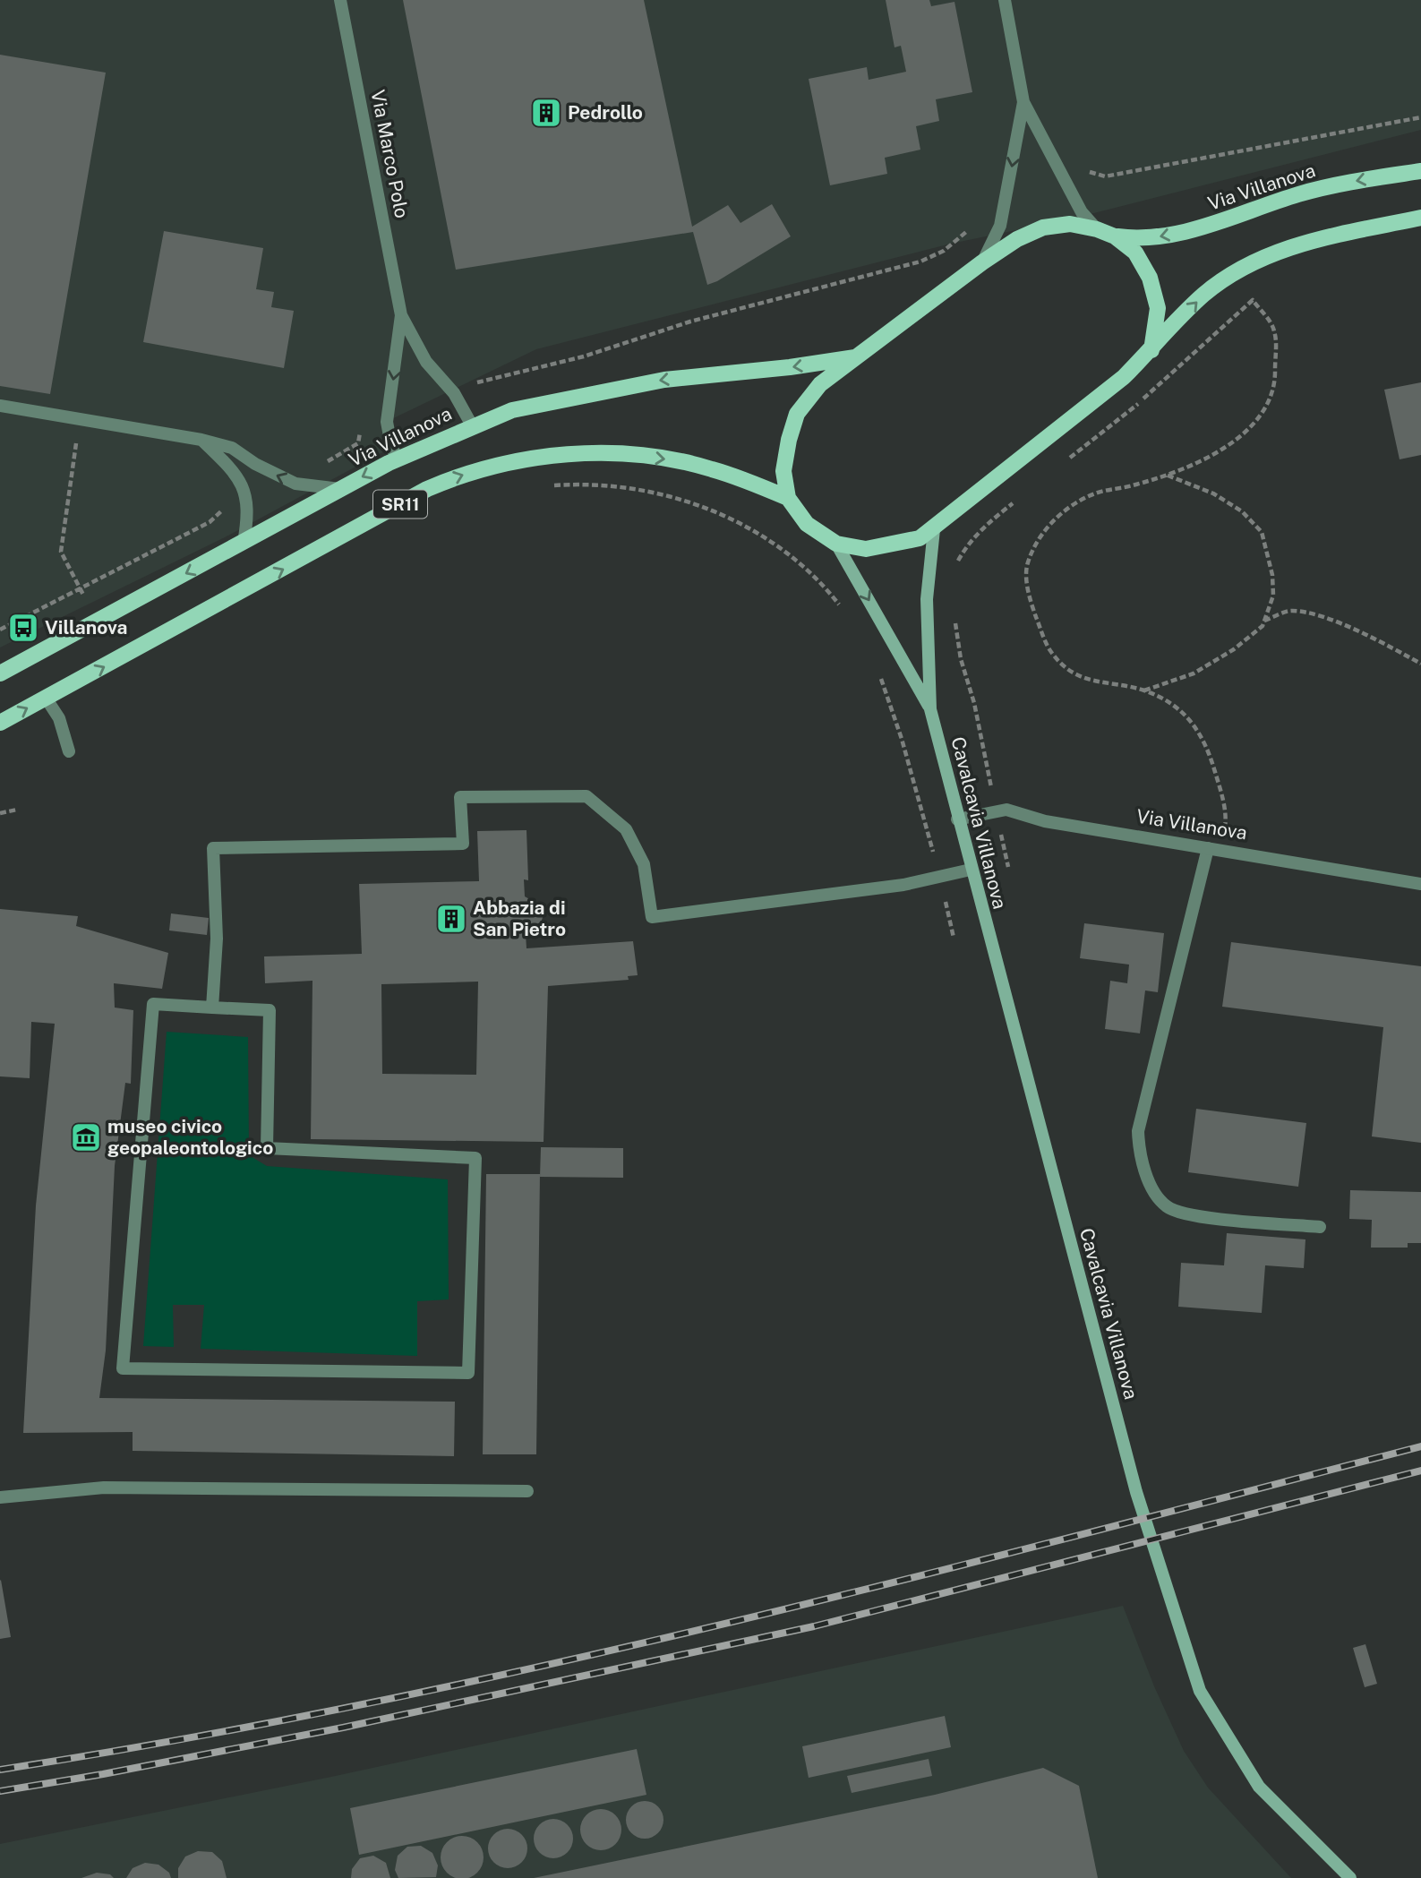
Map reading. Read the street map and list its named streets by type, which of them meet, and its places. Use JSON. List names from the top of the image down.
{
  "streets": {
    "main road": ["Via Villanova", "SR11"],
    "street": ["Via Marco Polo", "Cavalcavia Villanova"]
  },
  "crossings": [
    ["Via Marco Polo", "Via Villanova"],
    ["Via Villanova", "Cavalcavia Villanova"]
  ],
  "places": {
    "building": ["Pedrollo", "Abbazia di San Pietro"],
    "bus stop": ["Villanova"],
    "museum": ["museo civico geopaleontologico"]
  }
}
